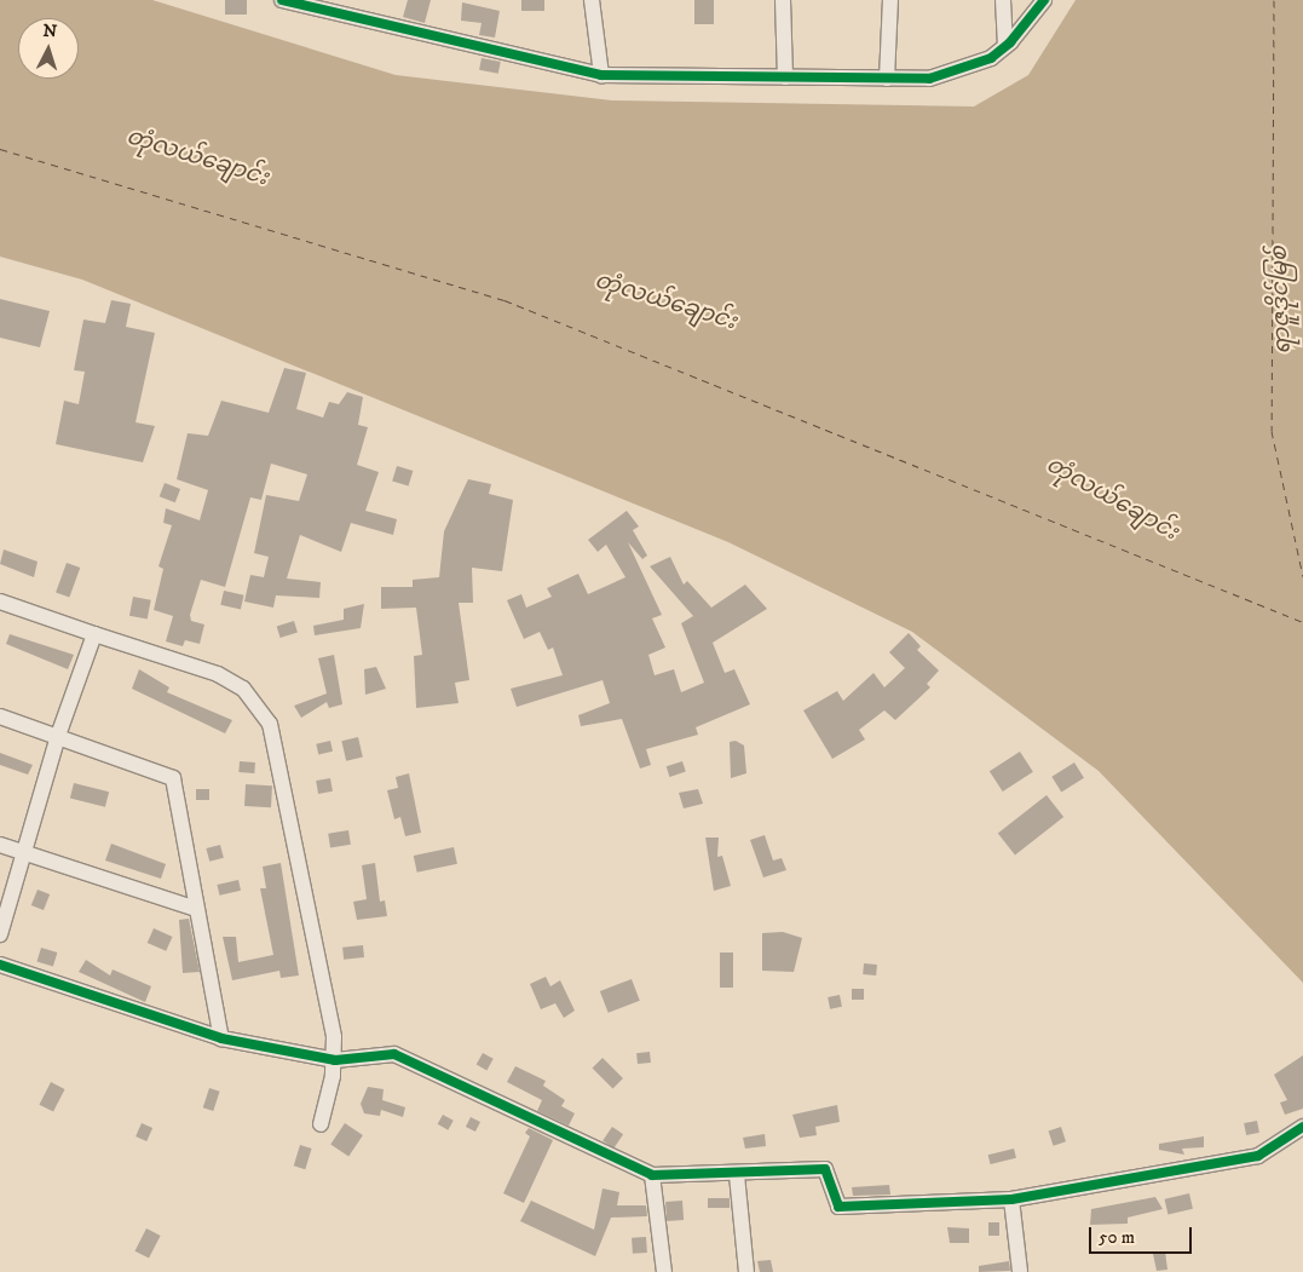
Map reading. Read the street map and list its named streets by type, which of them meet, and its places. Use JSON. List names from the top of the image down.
{
  "water": ["တုံလယ်ချောင်း", "ရာဇူဒိုင်မြစ်"],
  "scale_bar": "50 m",
  "north": "top"
}
